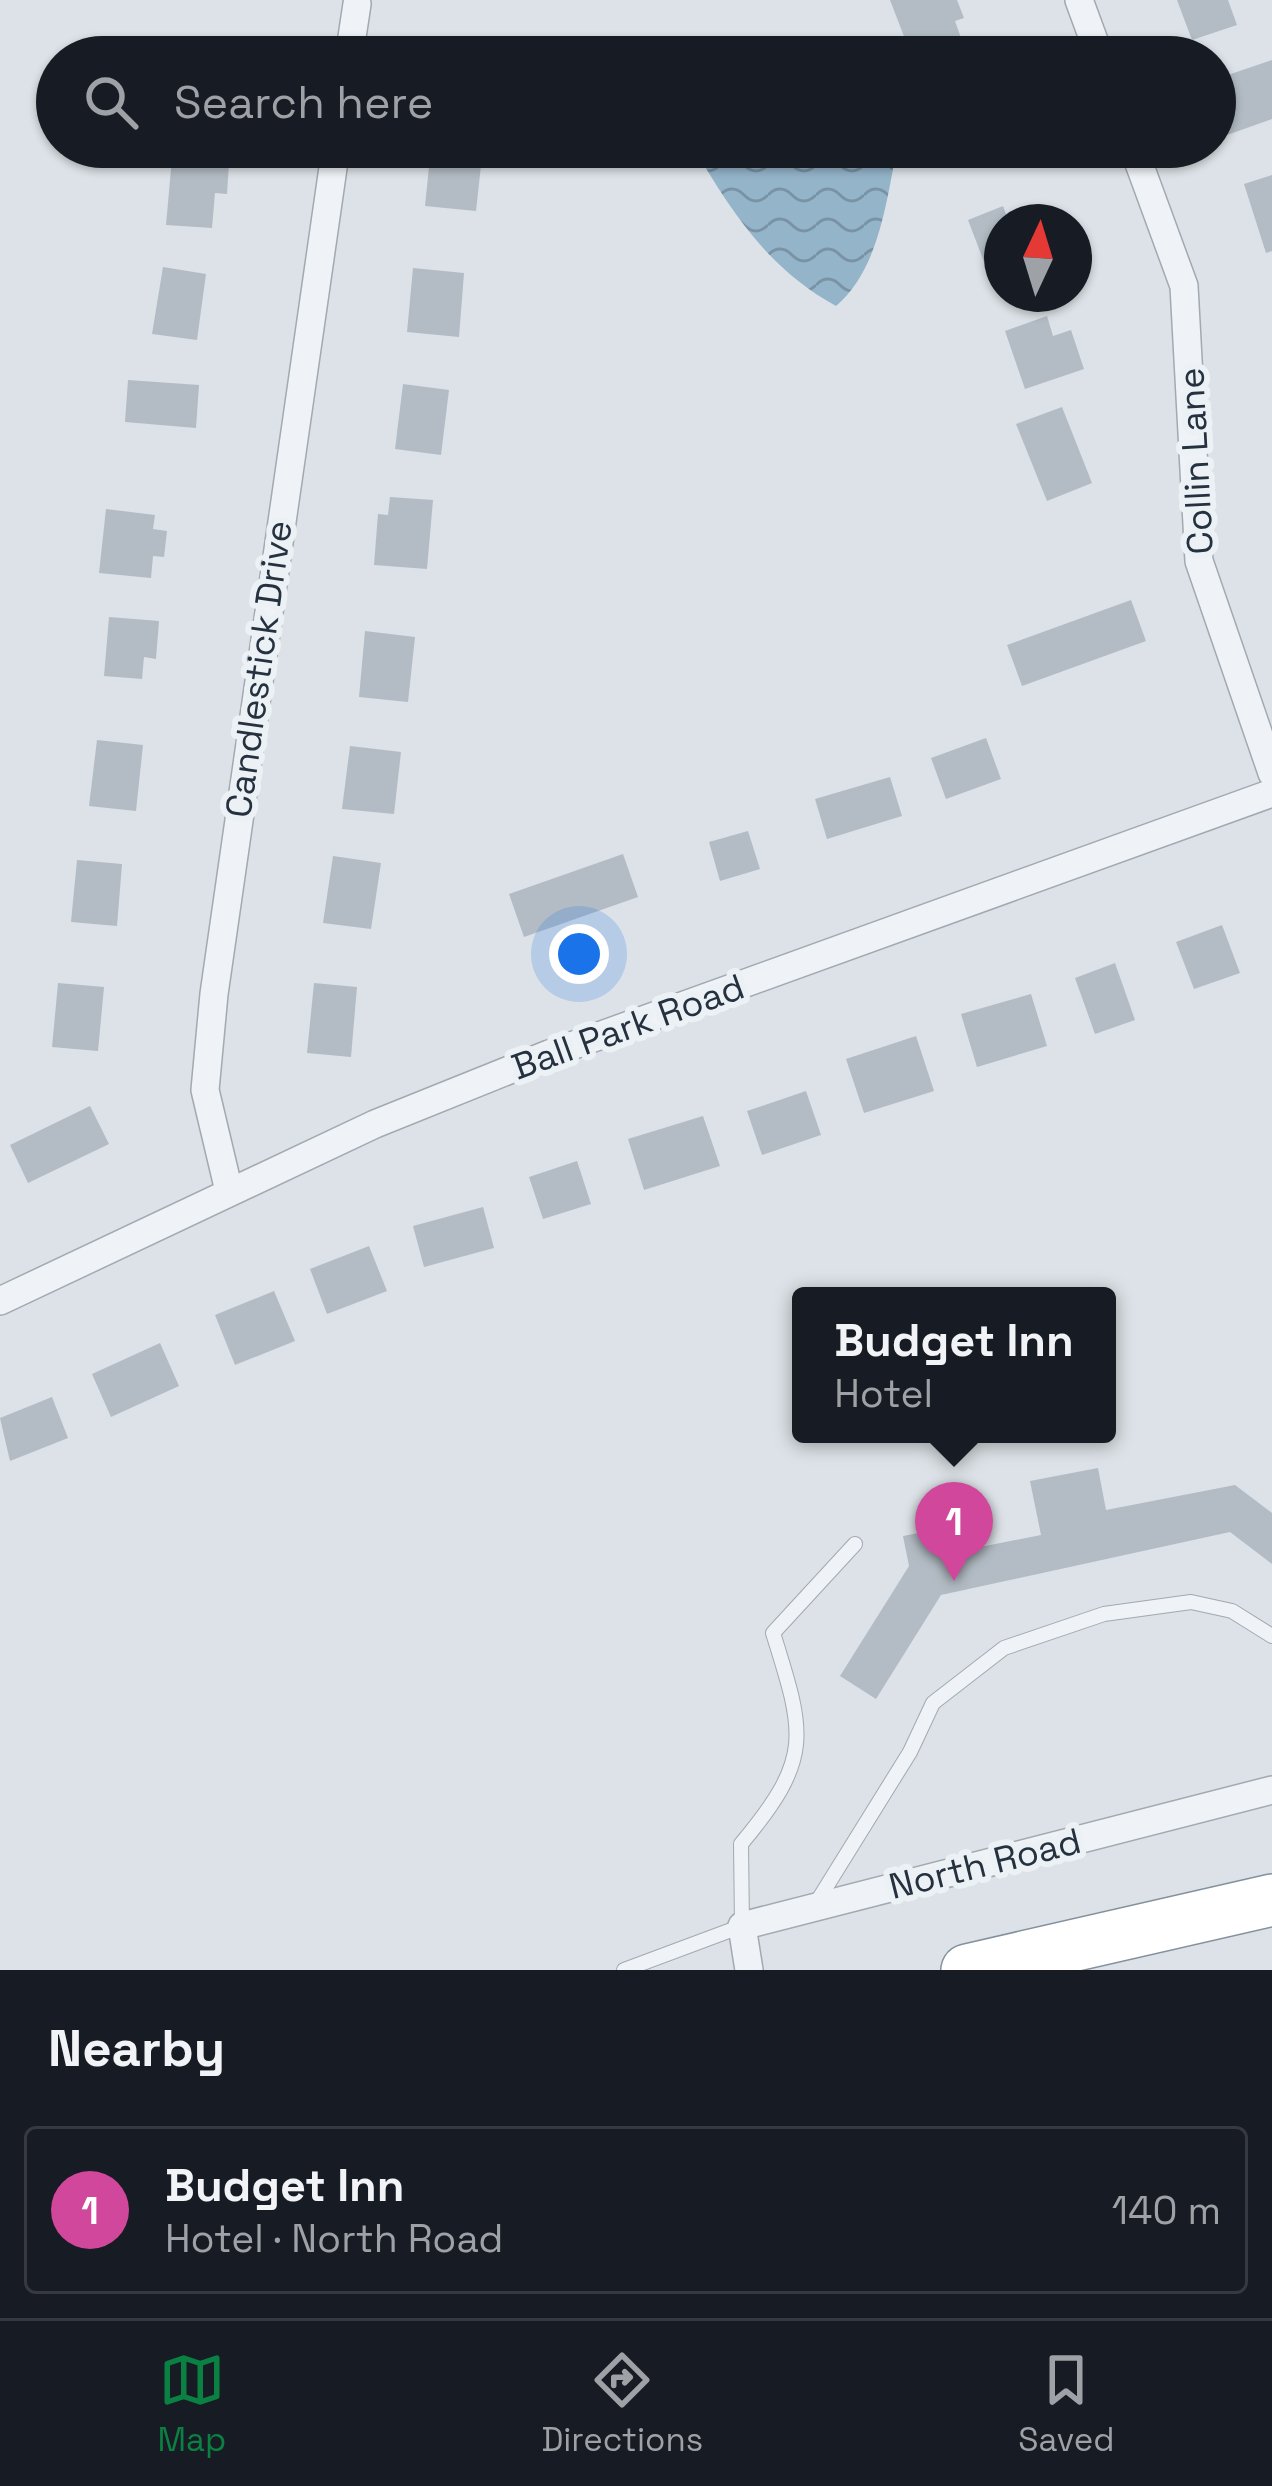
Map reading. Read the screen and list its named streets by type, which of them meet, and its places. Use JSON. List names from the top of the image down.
{
  "streets": {
    "street": [
      "Collin Lane",
      "Candlestick Drive",
      "Ball Park Road",
      "North Road"
    ]
  },
  "crossings": [
    ["Candlestick Drive", "Ball Park Road"]
  ],
  "north": "top",
  "page": {
    "search": "Search here",
    "popup": ["Budget Inn", "Hotel"],
    "pins": "1",
    "heading": "Nearby",
    "list": [
      {
        "mark": "1",
        "name": "Budget Inn",
        "note": "Hotel · North Road",
        "value": "140 m"
      }
    ],
    "nav": ["Map", "Directions", "Saved"]
  }
}
